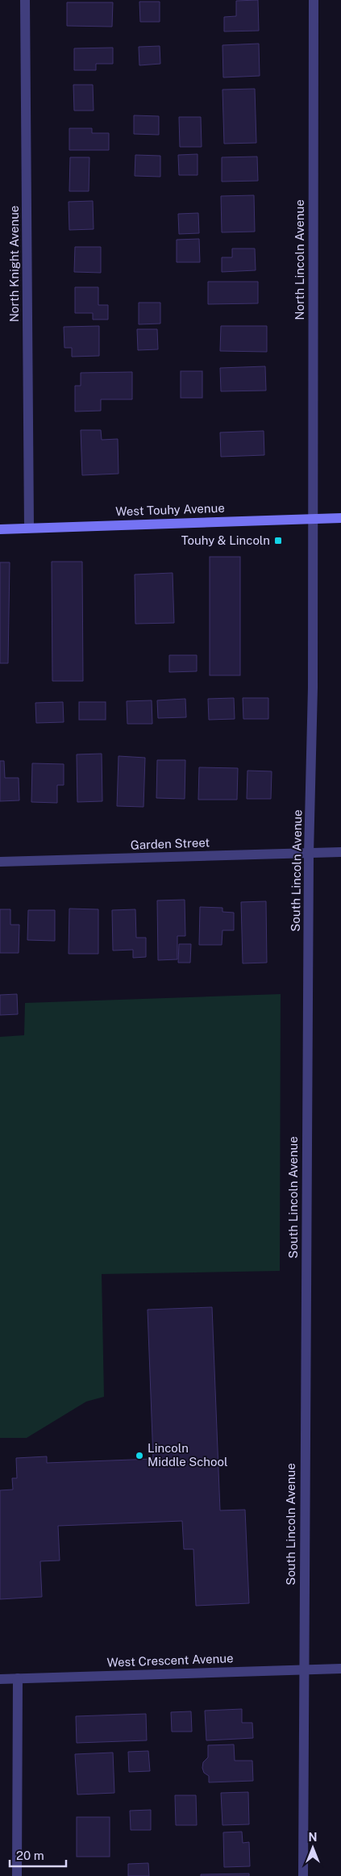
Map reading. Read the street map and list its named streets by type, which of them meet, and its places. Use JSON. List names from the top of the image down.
{
  "streets": {
    "main road": ["West Touhy Avenue"],
    "street": [
      "North Lincoln Avenue",
      "North Knight Avenue",
      "Garden Street",
      "South Lincoln Avenue",
      "West Crescent Avenue"
    ]
  },
  "crossings": [
    ["North Lincoln Avenue", "West Touhy Avenue"],
    ["North Lincoln Avenue", "South Lincoln Avenue"],
    ["North Knight Avenue", "West Touhy Avenue"],
    ["West Touhy Avenue", "South Lincoln Avenue"],
    ["Garden Street", "South Lincoln Avenue"],
    ["South Lincoln Avenue", "West Crescent Avenue"]
  ],
  "places": {
    "transit": ["Touhy & Lincoln"],
    "other": ["Lincoln Middle School"]
  },
  "scale_bar": "20 m",
  "north": "top"
}
